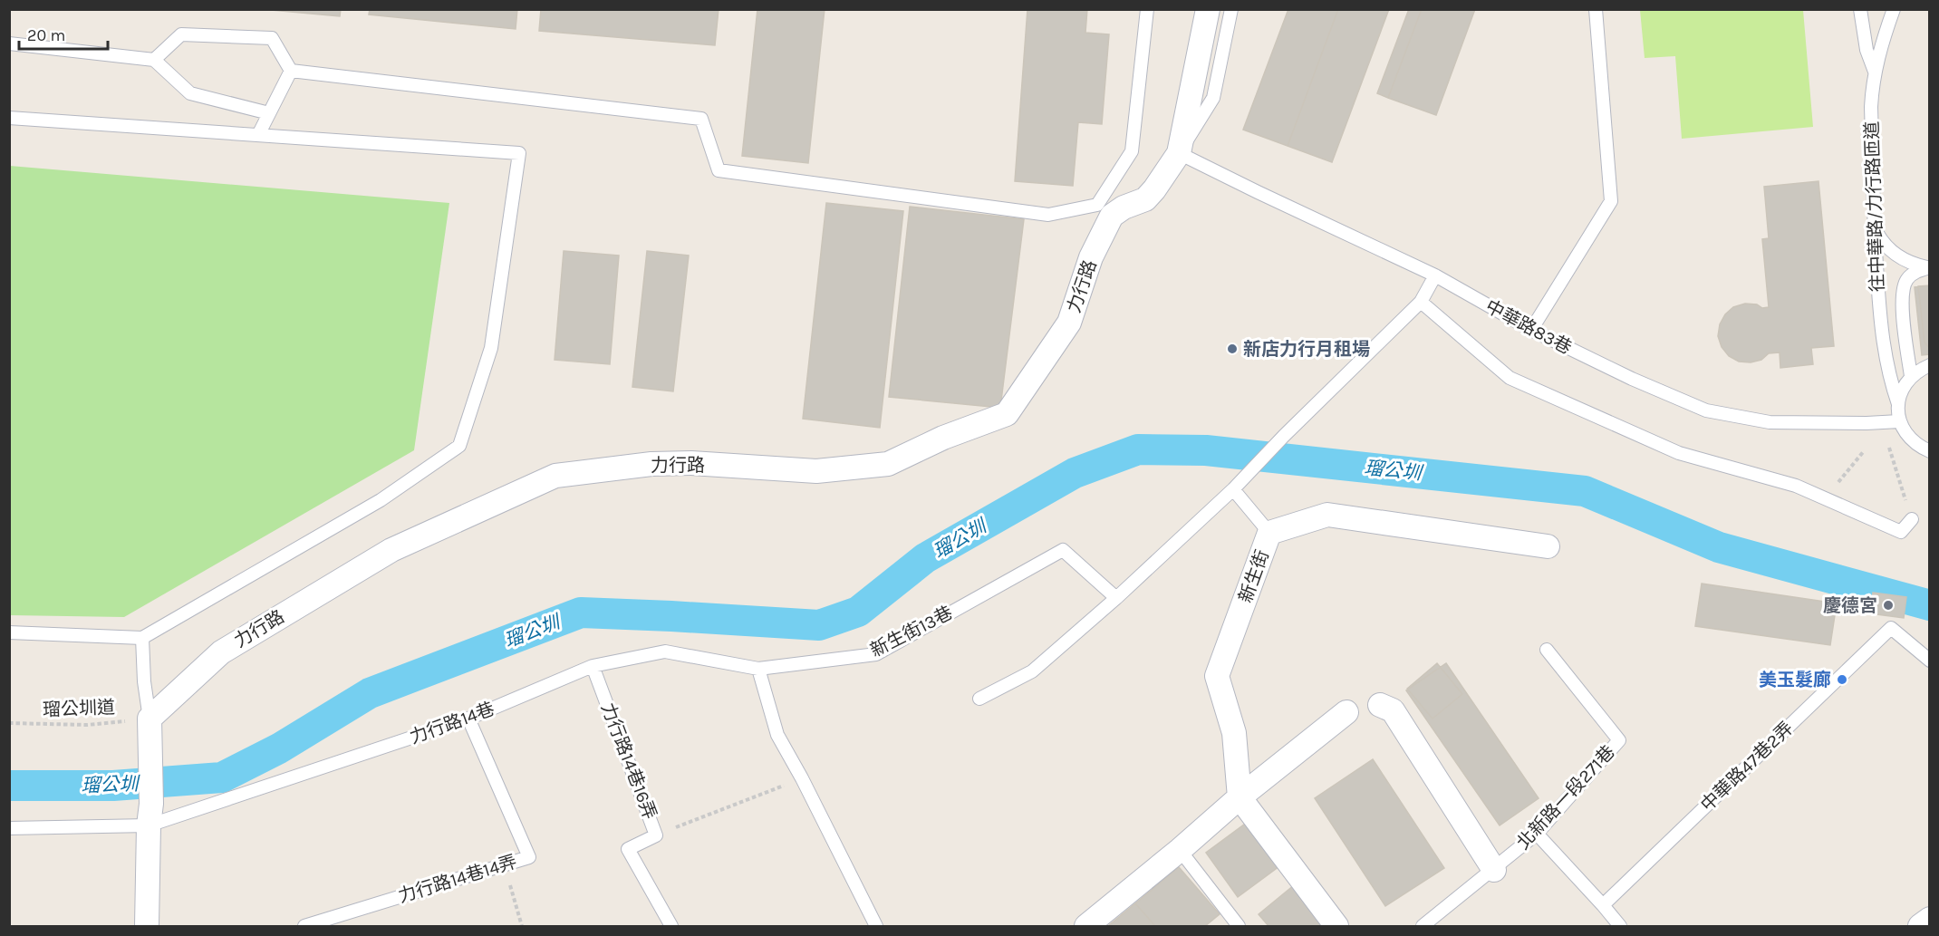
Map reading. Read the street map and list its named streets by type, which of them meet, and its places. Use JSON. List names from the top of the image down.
{
  "streets": {
    "street": ["力行路", "新生街"],
    "lane": [
      "往中華路/力行路匝道",
      "中華路83巷",
      "新生街13巷",
      "力行路14巷",
      "力行路14巷16弄",
      "中華路47巷2弄",
      "北新路一段271巷",
      "力行路14巷14弄"
    ],
    "path": ["瑠公圳道"]
  },
  "crossings": [
    ["力行路", "中華路83巷"],
    ["力行路", "瑠公圳道"],
    ["新生街13巷", "力行路14巷"],
    ["力行路14巷", "力行路14巷16弄"],
    ["力行路14巷", "力行路14巷14弄"]
  ],
  "water": ["瑠公圳"],
  "places": ["新店力行月租場", "慶德宮", "美玉髮廊"],
  "scale_bar": "20 m"
}
